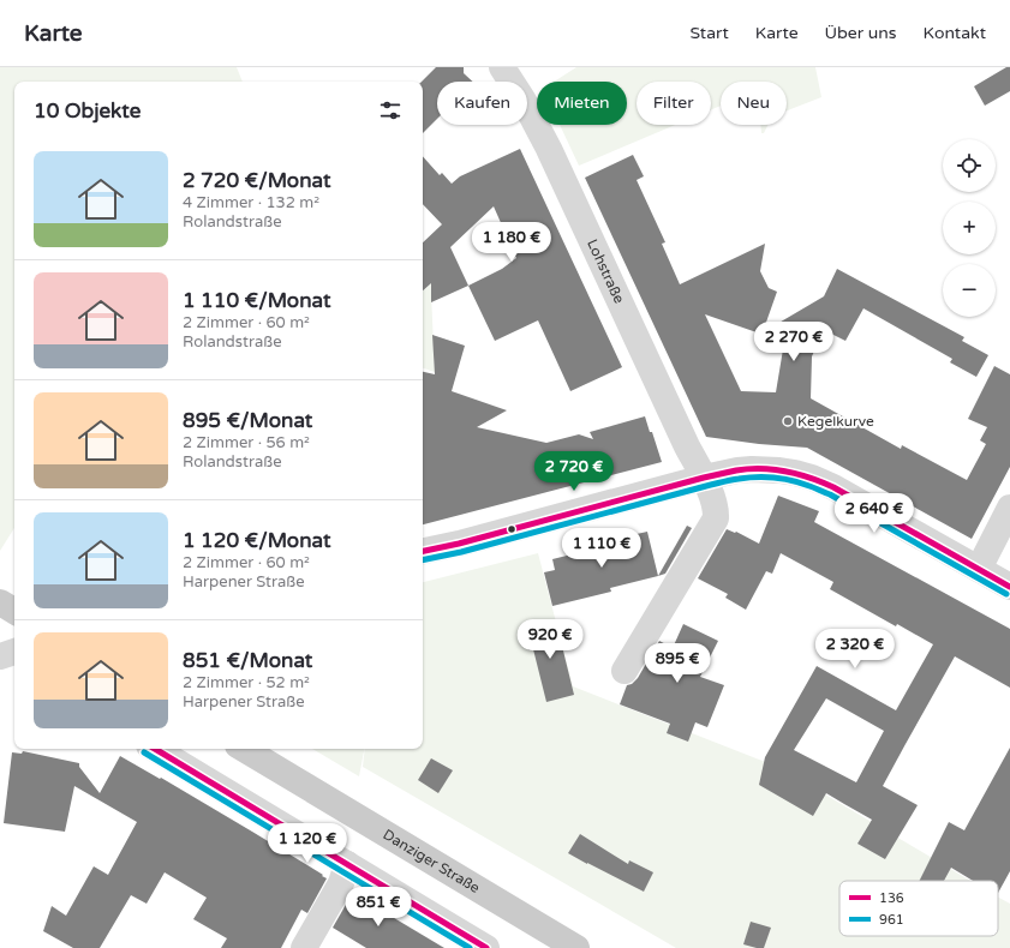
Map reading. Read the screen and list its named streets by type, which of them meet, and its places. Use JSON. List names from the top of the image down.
{
  "streets": {
    "main road": ["Danziger Straße"],
    "street": ["Lohstraße"]
  },
  "places": ["Kegelkurve"],
  "lines": ["transit line 136", "transit line 961"],
  "legend": ["136", "961"],
  "page": {
    "header": "Karte",
    "nav": [
      "Start",
      "Karte",
      "Über uns",
      "Kontakt"
    ],
    "chip": [
      "Kaufen",
      "Mieten",
      "Filter",
      "Neu"
    ],
    "heading": "10 Objekte",
    "map_buttons": ["+", "−"],
    "list": [
      {
        "name": "2 720 €/Monat",
        "note": "4 Zimmer · 132 m² · Rolandstraße"
      },
      {
        "name": "1 110 €/Monat",
        "note": "2 Zimmer · 60 m² · Rolandstraße"
      },
      {
        "name": "895 €/Monat",
        "note": "2 Zimmer · 56 m² · Rolandstraße"
      },
      {
        "name": "1 120 €/Monat",
        "note": "2 Zimmer · 60 m² · Harpener Straße"
      },
      {
        "name": "851 €/Monat",
        "note": "2 Zimmer · 52 m² · Harpener Straße"
      }
    ],
    "price": [
      "1 180 €",
      "2 270 €",
      "2 720 €",
      "2 640 €",
      "1 110 €",
      "920 €",
      "2 320 €",
      "895 €",
      "1 120 €",
      "851 €"
    ]
  }
}
